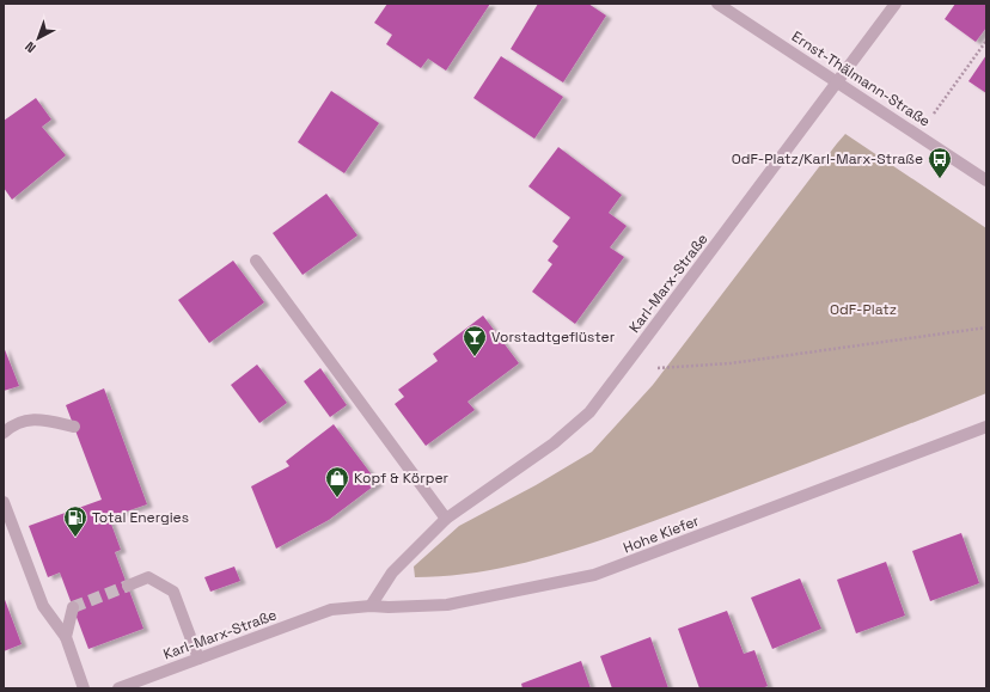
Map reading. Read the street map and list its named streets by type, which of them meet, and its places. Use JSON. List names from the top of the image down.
{
  "streets": {
    "street": ["Ernst-Thälmann-Straße", "Karl-Marx-Straße", "Hohe Kiefer"]
  },
  "crossings": [
    ["Ernst-Thälmann-Straße", "Karl-Marx-Straße"],
    ["Karl-Marx-Straße", "Hohe Kiefer"]
  ],
  "parks": ["OdF-Platz"],
  "places": {
    "bus stop": ["OdF-Platz/Karl-Marx-Straße"],
    "bar": ["Vorstadtgeflüster"],
    "shop": ["Kopf & Körper"],
    "fuel station": ["Total Energies"]
  },
  "north": "bottom left"
}
